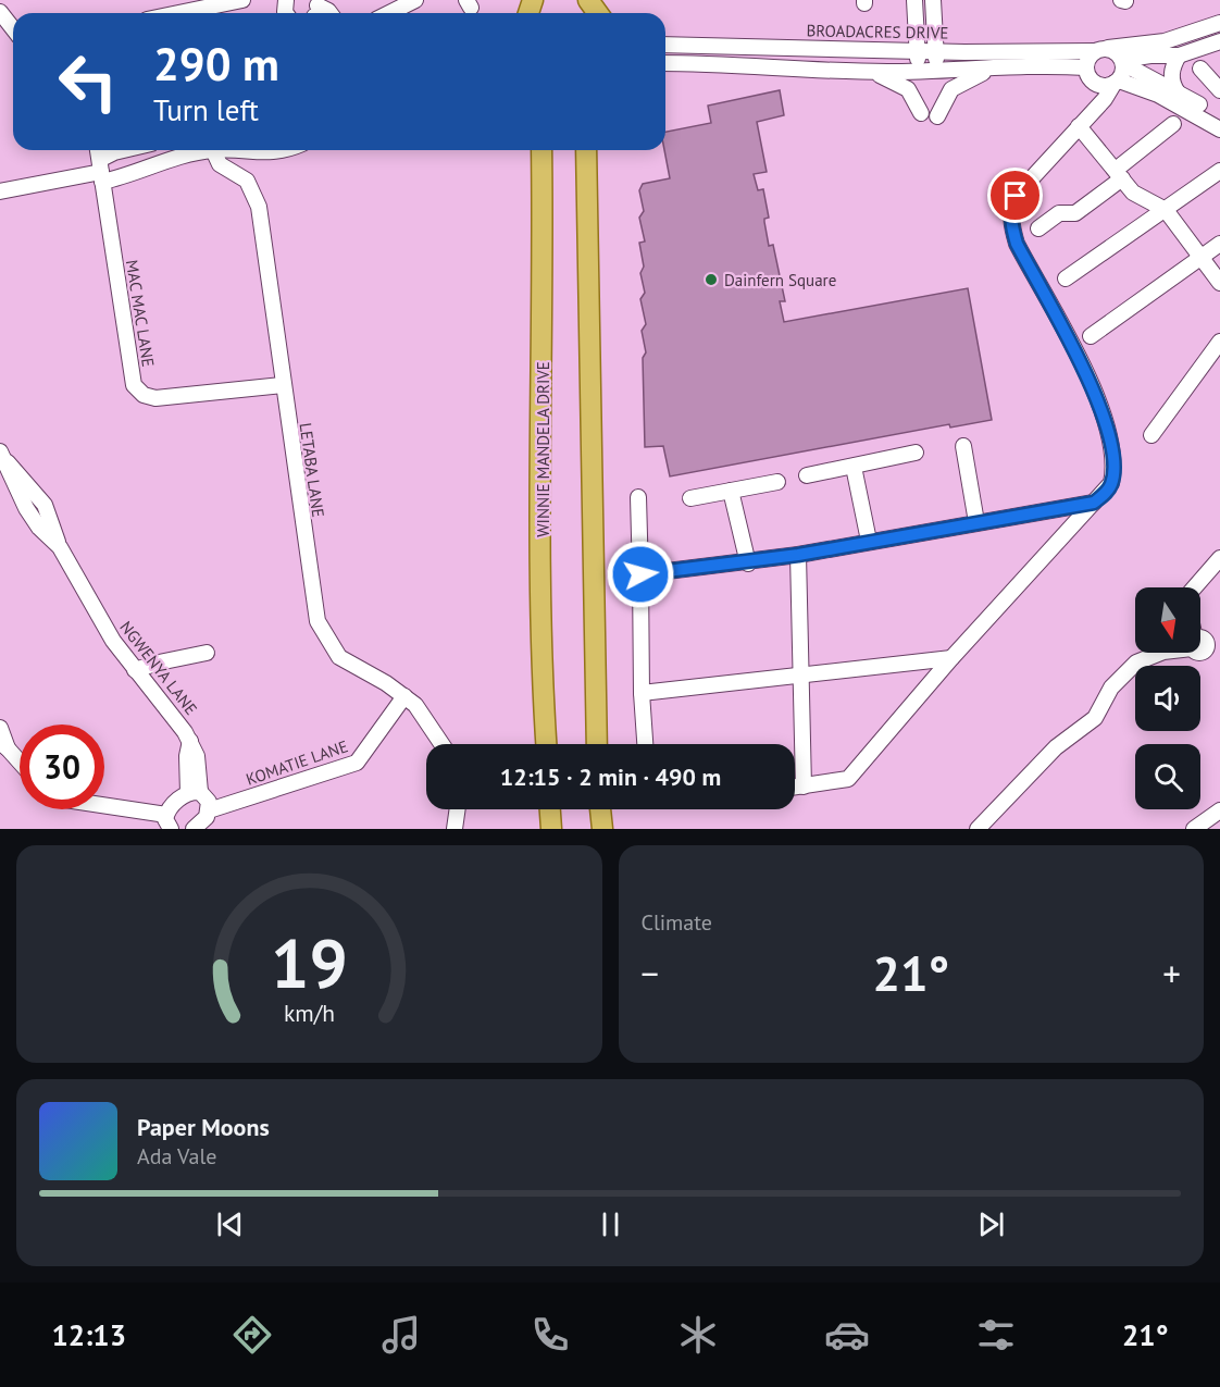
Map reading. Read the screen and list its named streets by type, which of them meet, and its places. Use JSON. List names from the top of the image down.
{
  "streets": {
    "main road": ["WINNIE MANDELA DRIVE"],
    "street": [
      "BROADACRES DRIVE",
      "MAC MAC LANE",
      "LETABA LANE",
      "NGWENYA LANE",
      "KOMATIE LANE"
    ]
  },
  "crossings": [
    ["MAC MAC LANE", "LETABA LANE"],
    ["LETABA LANE", "KOMATIE LANE"]
  ],
  "places": ["Dainfern Square"],
  "north": "bottom",
  "page": {
    "turn": ["290 m", "Turn left"],
    "limit": "30",
    "trip": "12:15 · 2 min · 490 m",
    "tile": "Climate",
    "heat": ["−", "21°", "+"],
    "song": ["Paper Moons", "Ada Vale"],
    "tabs": ["12:13", "21°"],
    "gauge": ["19", "km/h"]
  }
}
